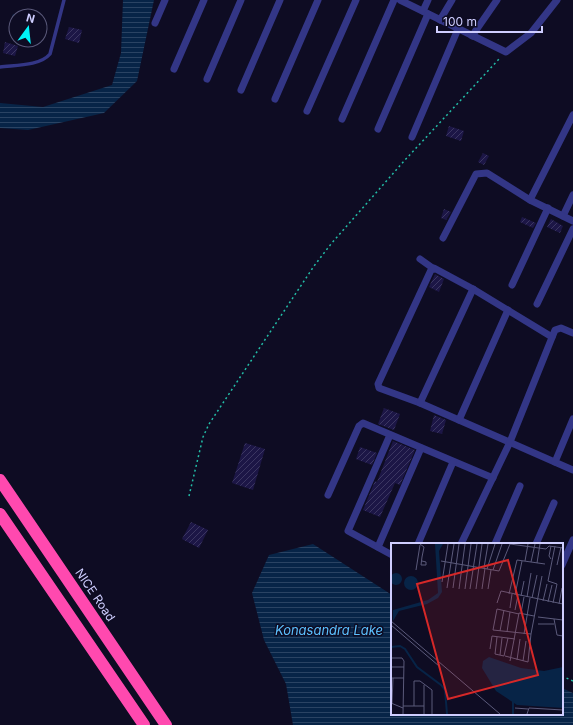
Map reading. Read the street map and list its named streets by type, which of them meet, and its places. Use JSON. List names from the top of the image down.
{
  "streets": {
    "highway": ["NICE Road"]
  },
  "water": ["Konasandra Lake"],
  "scale_bar": "100 m",
  "north": "top"
}
